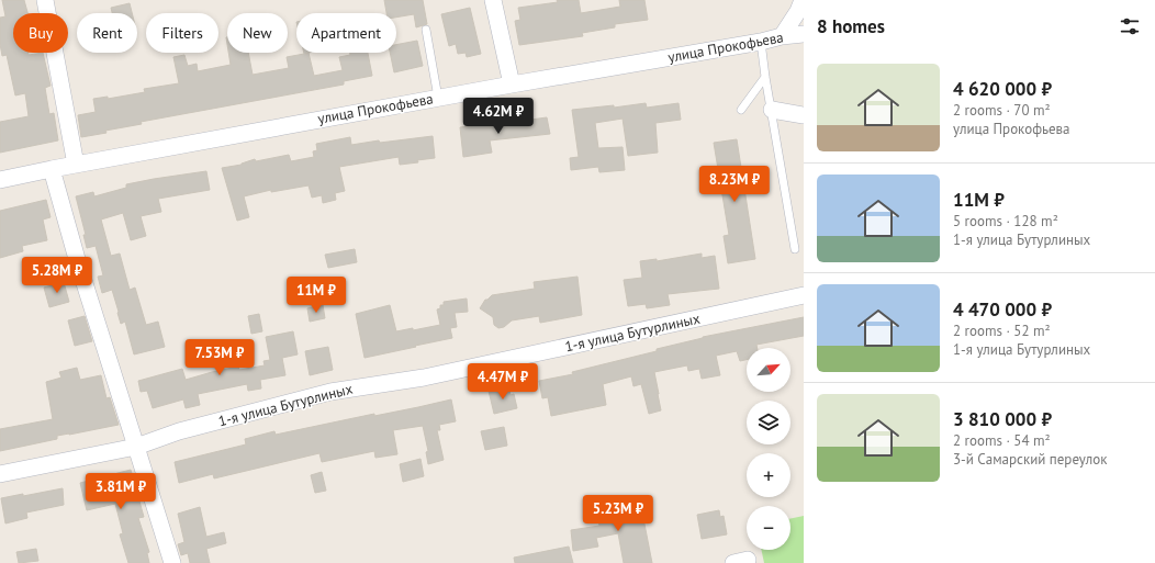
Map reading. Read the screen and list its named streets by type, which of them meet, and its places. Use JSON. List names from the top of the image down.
{
  "streets": {
    "street": ["улица Прокофьева", "1-я улица Бутурлиных"]
  },
  "north": "top right",
  "page": {
    "heading": "8 homes",
    "chip": [
      "Buy",
      "Rent",
      "Filters",
      "New",
      "Apartment"
    ],
    "list": [
      {
        "name": "4 620 000 ₽",
        "note": "2 rooms · 70 m² · улица Прокофьева"
      },
      {
        "name": "11M ₽",
        "note": "5 rooms · 128 m² · 1-я улица Бутурлиных"
      },
      {
        "name": "4 470 000 ₽",
        "note": "2 rooms · 52 m² · 1-я улица Бутурлиных"
      },
      {
        "name": "3 810 000 ₽",
        "note": "2 rooms · 54 m² · 3-й Самарский переулок"
      }
    ],
    "price": [
      "4.62M ₽",
      "8.23M ₽",
      "5.28M ₽",
      "11M ₽",
      "7.53M ₽",
      "4.47M ₽",
      "3.81M ₽",
      "5.23M ₽"
    ],
    "map_buttons": ["+", "−"]
  }
}
